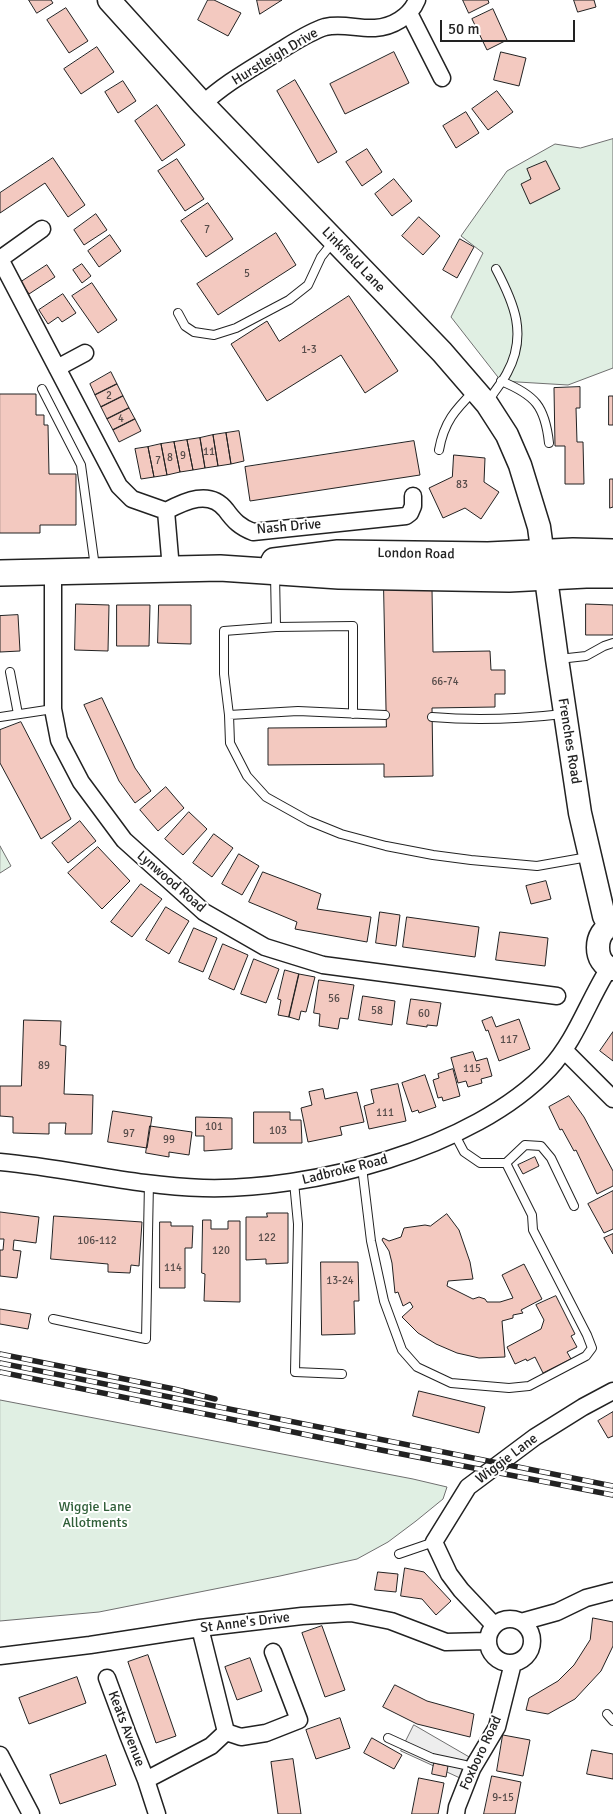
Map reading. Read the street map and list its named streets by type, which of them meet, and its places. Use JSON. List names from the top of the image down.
{
  "streets": {
    "main road": ["London Road"],
    "street": [
      "Hurstleigh Drive",
      "Linkfield Lane",
      "Nash Drive",
      "Frenches Road",
      "Lynwood Road",
      "Ladbroke Road",
      "Wiggie Lane",
      "St Anne's Drive",
      "Keats Avenue",
      "Foxboro Road"
    ]
  },
  "crossings": [
    ["Hurstleigh Drive", "Linkfield Lane"],
    ["Linkfield Lane", "London Road"],
    ["Linkfield Lane", "Frenches Road"],
    ["London Road", "Frenches Road"],
    ["London Road", "Lynwood Road"],
    ["St Anne's Drive", "Foxboro Road"]
  ],
  "parks": ["Wiggie Lane Allotments"],
  "house_numbers": [
    "7",
    "5",
    "1-3",
    "2",
    "4",
    "11",
    "9",
    "8",
    "7",
    "83",
    "66-74",
    "56",
    "58",
    "60",
    "117",
    "89",
    "115",
    "111",
    "101",
    "103",
    "97",
    "99",
    "122",
    "106-112",
    "120",
    "114",
    "13-24",
    "9-15"
  ],
  "scale_bar": "50 m"
}
